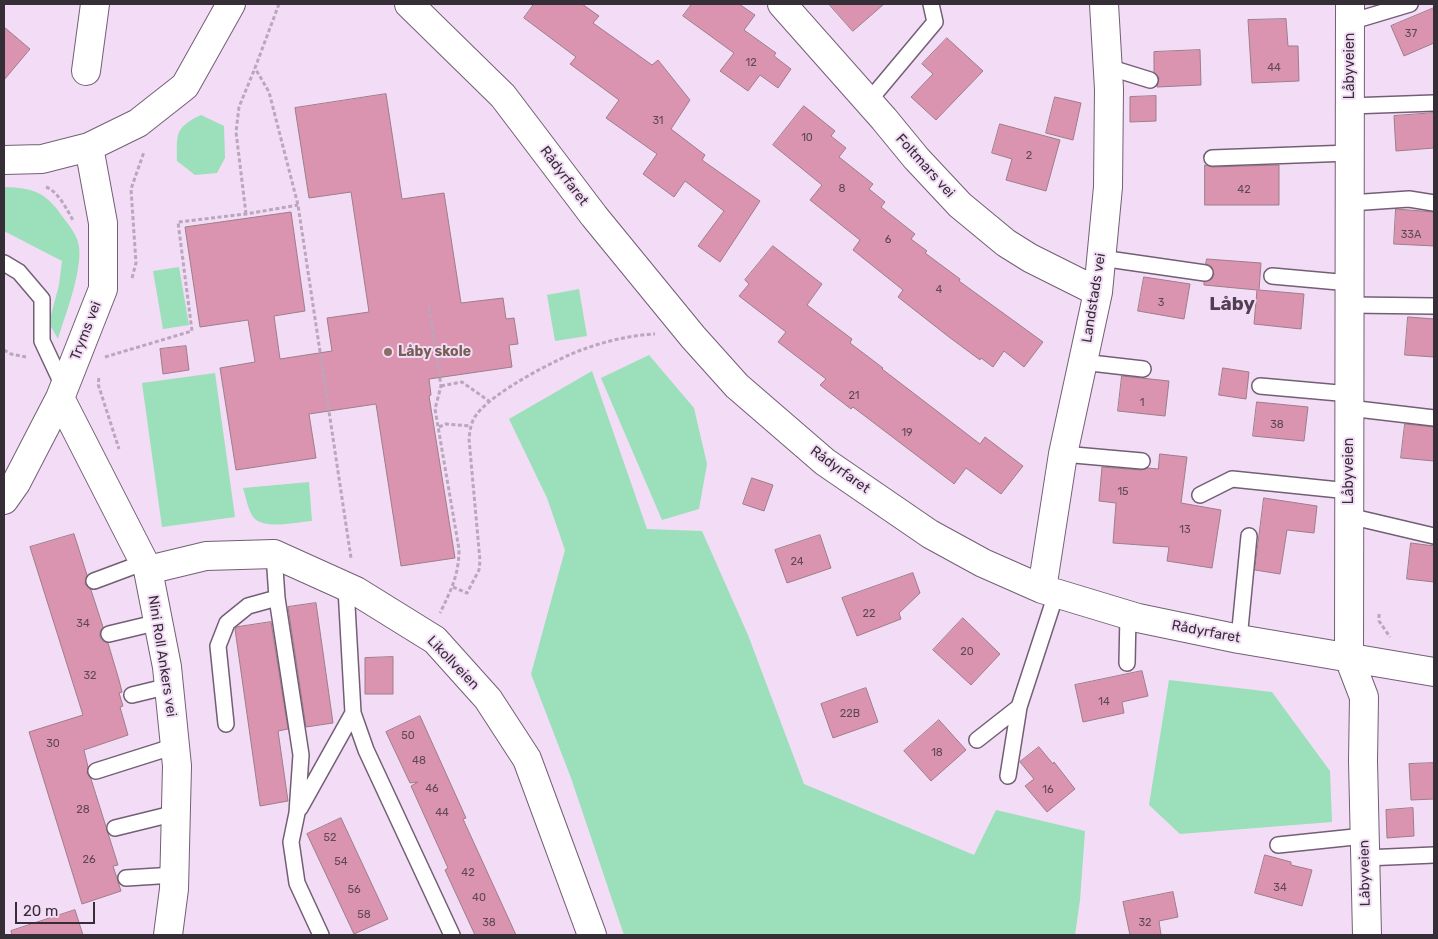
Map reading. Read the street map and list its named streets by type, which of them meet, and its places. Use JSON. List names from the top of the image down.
{
  "streets": {
    "street": [
      "Låbyveien",
      "Foltmars vei",
      "Rådyrfaret",
      "Landstads vei",
      "Tryms vei",
      "Nini Roll Ankers vei",
      "Likollveien"
    ]
  },
  "crossings": [
    ["Låbyveien", "Rådyrfaret"],
    ["Foltmars vei", "Landstads vei"],
    ["Rådyrfaret", "Landstads vei"],
    ["Tryms vei", "Nini Roll Ankers vei"],
    ["Nini Roll Ankers vei", "Likollveien"]
  ],
  "districts": ["Låby"],
  "places": ["Låby skole"],
  "house_numbers": [
    "37",
    "12",
    "44",
    "31",
    "10",
    "2",
    "8",
    "42",
    "33A",
    "6",
    "4",
    "3",
    "21",
    "1",
    "38",
    "19",
    "15",
    "13",
    "24",
    "22",
    "34",
    "20",
    "32",
    "14",
    "22B",
    "50",
    "30",
    "18",
    "48",
    "46",
    "16",
    "28",
    "44",
    "52",
    "26",
    "54",
    "42",
    "34",
    "56",
    "40",
    "58",
    "38",
    "32"
  ],
  "scale_bar": "20 m"
}
